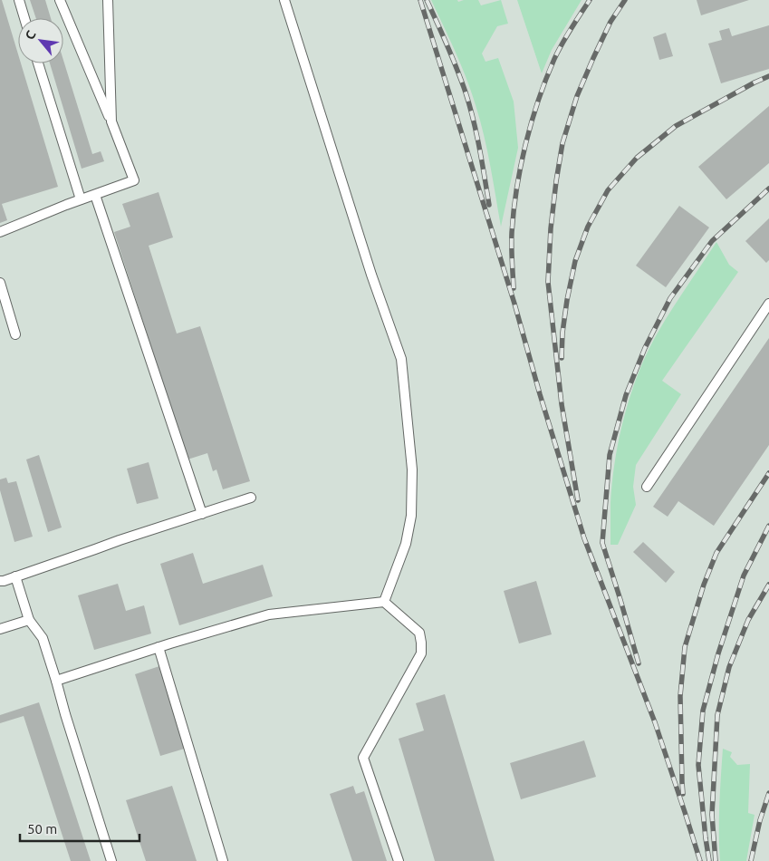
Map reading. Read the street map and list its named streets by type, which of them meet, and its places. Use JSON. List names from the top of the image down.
{
  "scale_bar": "50 m",
  "north": "top left"
}
